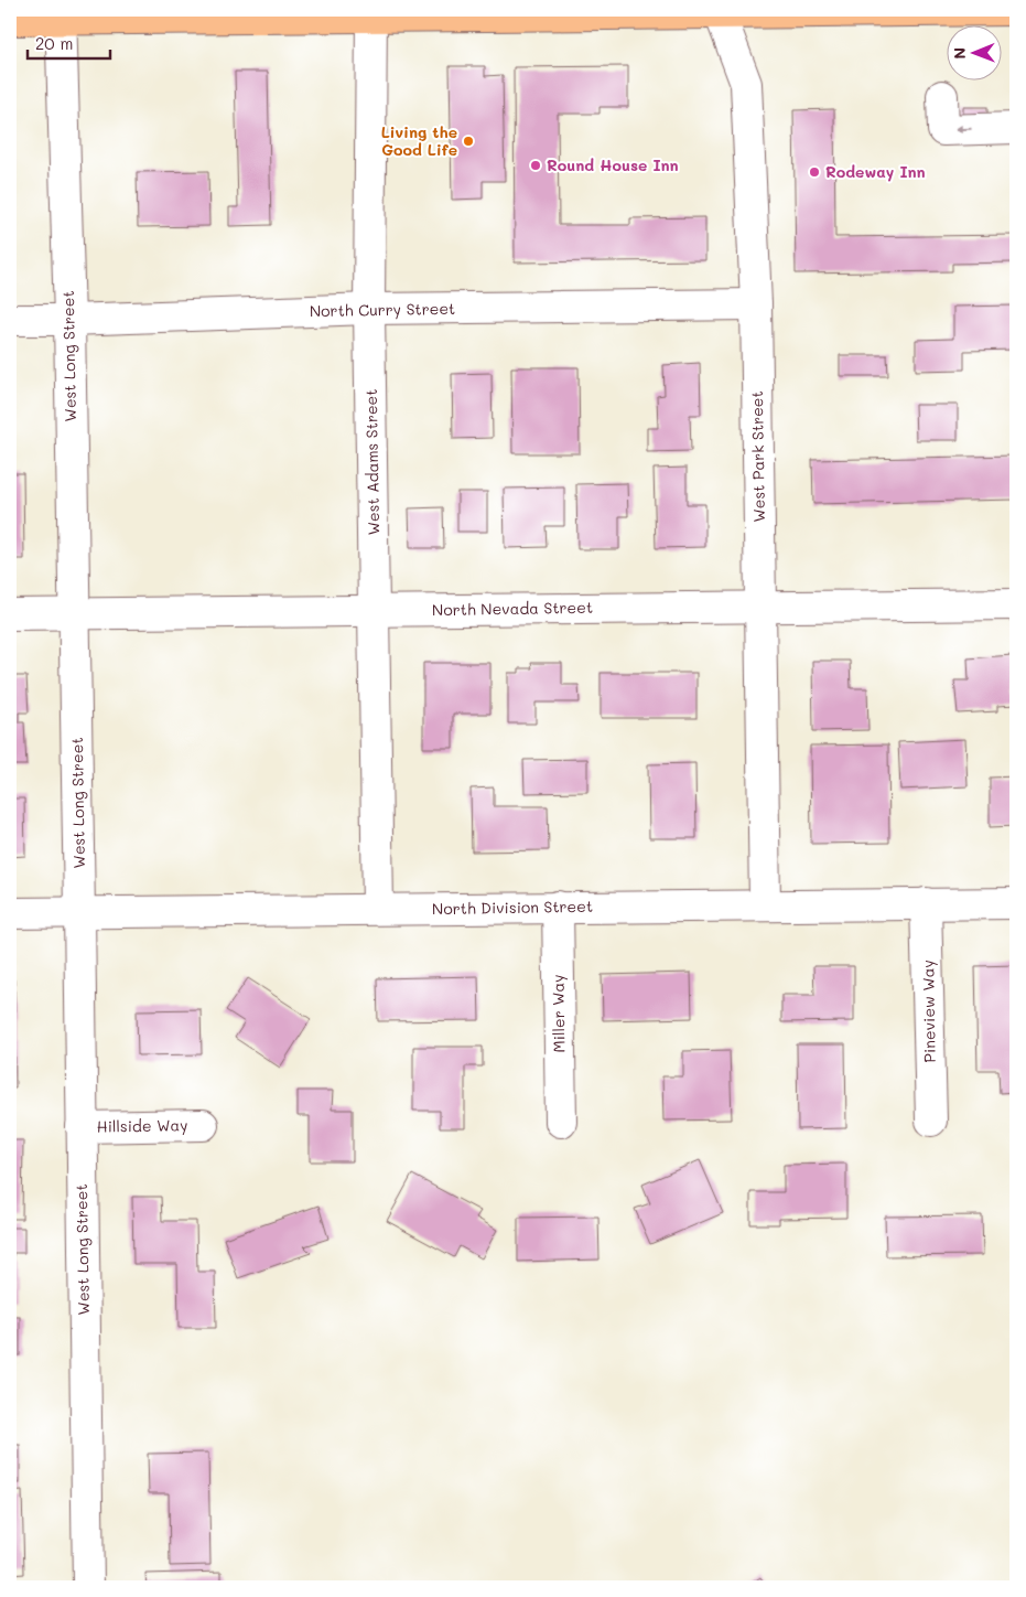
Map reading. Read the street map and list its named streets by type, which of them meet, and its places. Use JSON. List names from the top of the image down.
{
  "streets": {
    "street": [
      "North Curry Street",
      "West Long Street",
      "West Park Street",
      "West Adams Street",
      "North Nevada Street",
      "North Division Street",
      "Pineview Way",
      "Miller Way",
      "Hillside Way"
    ]
  },
  "crossings": [
    ["North Curry Street", "West Long Street"],
    ["North Curry Street", "West Park Street"],
    ["North Curry Street", "West Adams Street"],
    ["West Long Street", "North Nevada Street"],
    ["West Long Street", "North Division Street"],
    ["West Long Street", "Hillside Way"],
    ["West Park Street", "North Nevada Street"],
    ["West Park Street", "North Division Street"],
    ["West Adams Street", "North Nevada Street"],
    ["West Adams Street", "North Division Street"],
    ["North Division Street", "Pineview Way"],
    ["North Division Street", "Miller Way"]
  ],
  "places": ["Living the Good Life", "Round House Inn", "Rodeway Inn"],
  "scale_bar": "20 m",
  "north": "left"
}
